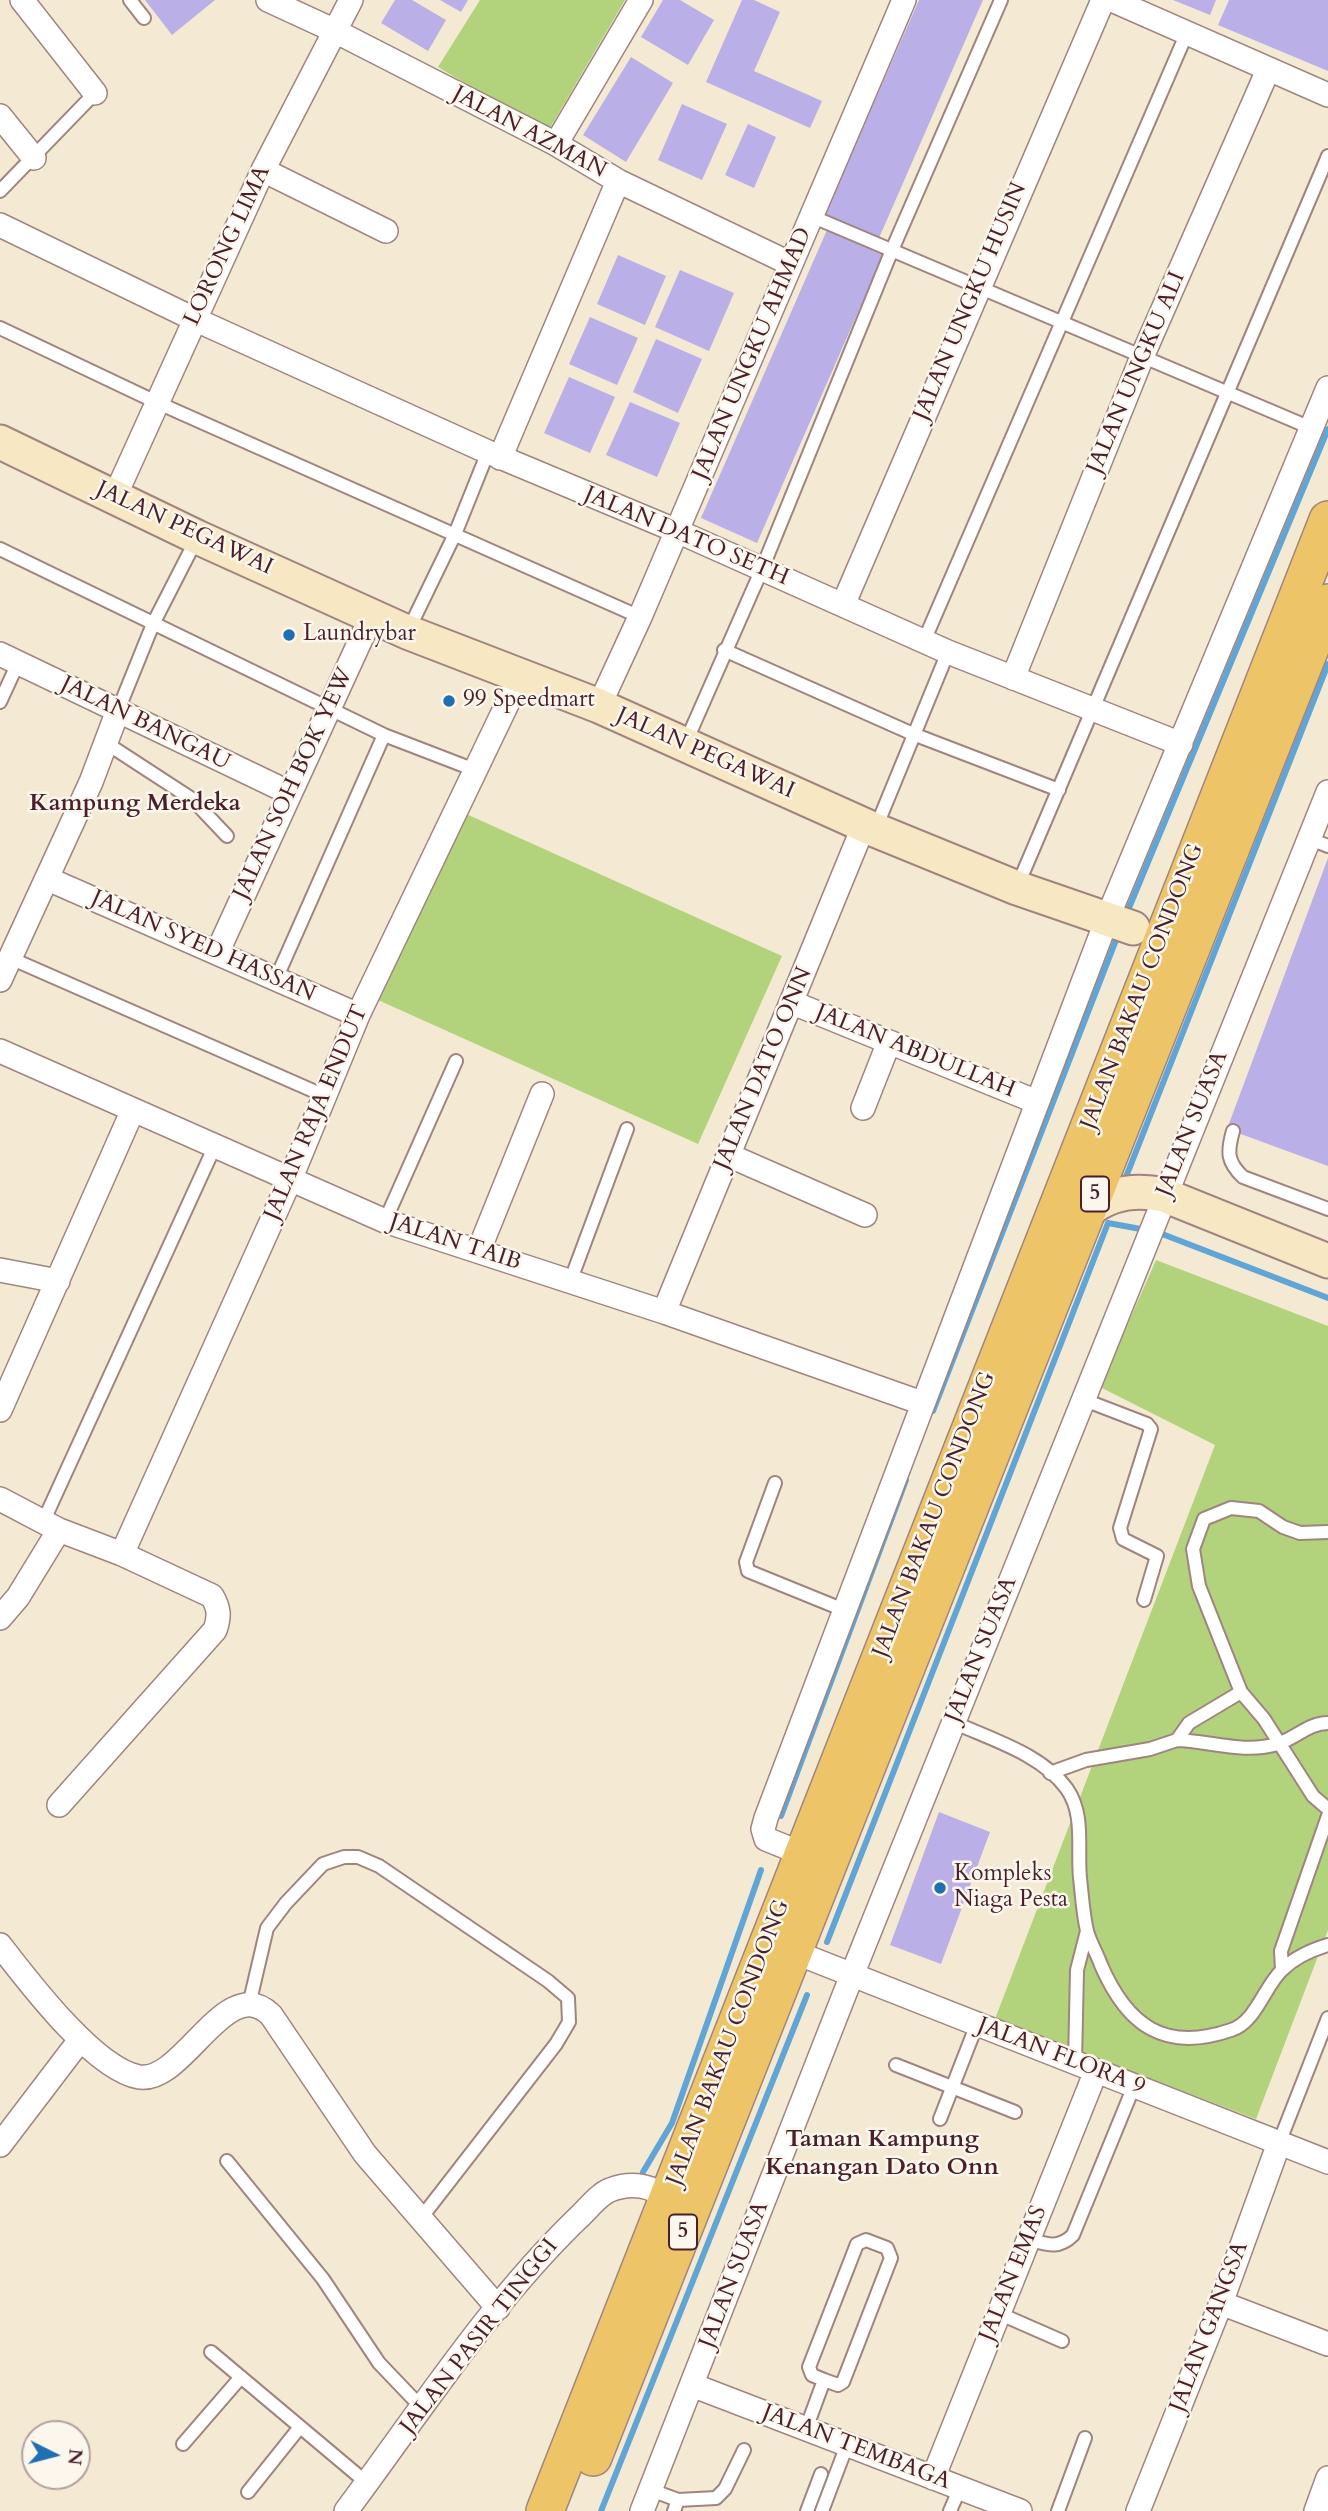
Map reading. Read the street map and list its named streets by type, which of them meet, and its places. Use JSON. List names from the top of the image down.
{
  "streets": {
    "main road": ["JALAN BAKAU CONDONG", "5"],
    "street": [
      "JALAN AZMAN",
      "LORONG LIMA",
      "JALAN UNGKU HUSIN",
      "JALAN UNGKU AHMAD",
      "JALAN UNGKU ALI",
      "JALAN PEGAWAI",
      "JALAN DATO SETH",
      "JALAN BANGAU",
      "JALAN SOH BOK YEW",
      "JALAN SYED HASSAN",
      "JALAN ABDULLAH",
      "JALAN DATO ONN",
      "JALAN RAJA ENDUT",
      "JALAN SUASA",
      "JALAN TAIB",
      "JALAN FLORA 9",
      "JALAN EMAS",
      "JALAN GANGSA",
      "JALAN PASIR TINGGI",
      "JALAN TEMBAGA"
    ]
  },
  "crossings": [
    ["JALAN AZMAN", "LORONG LIMA"],
    ["JALAN AZMAN", "JALAN UNGKU AHMAD"],
    ["LORONG LIMA", "JALAN PEGAWAI"],
    ["LORONG LIMA", "JALAN DATO SETH"],
    ["JALAN UNGKU HUSIN", "JALAN DATO SETH"],
    ["JALAN UNGKU AHMAD", "JALAN PEGAWAI"],
    ["JALAN UNGKU AHMAD", "JALAN DATO SETH"],
    ["JALAN UNGKU ALI", "JALAN DATO SETH"],
    ["JALAN PEGAWAI", "JALAN SOH BOK YEW"],
    ["JALAN PEGAWAI", "JALAN DATO ONN"],
    ["JALAN PEGAWAI", "JALAN RAJA ENDUT"],
    ["JALAN BANGAU", "JALAN SOH BOK YEW"],
    ["JALAN SOH BOK YEW", "JALAN SYED HASSAN"],
    ["JALAN SYED HASSAN", "JALAN RAJA ENDUT"],
    ["JALAN BAKAU CONDONG", "JALAN FLORA 9"],
    ["JALAN BAKAU CONDONG", "JALAN PASIR TINGGI"],
    ["JALAN ABDULLAH", "JALAN DATO ONN"],
    ["JALAN DATO ONN", "JALAN TAIB"],
    ["JALAN RAJA ENDUT", "JALAN TAIB"],
    ["JALAN SUASA", "JALAN FLORA 9"],
    ["JALAN SUASA", "JALAN TEMBAGA"],
    ["JALAN FLORA 9", "JALAN EMAS"],
    ["JALAN FLORA 9", "JALAN GANGSA"],
    ["JALAN EMAS", "JALAN TEMBAGA"]
  ],
  "districts": ["Kampung Merdeka", "Taman Kampung Kenangan Dato Onn"],
  "places": ["Laundrybar", "99 Speedmart", "Kompleks Niaga Pesta"],
  "north": "right"
}
